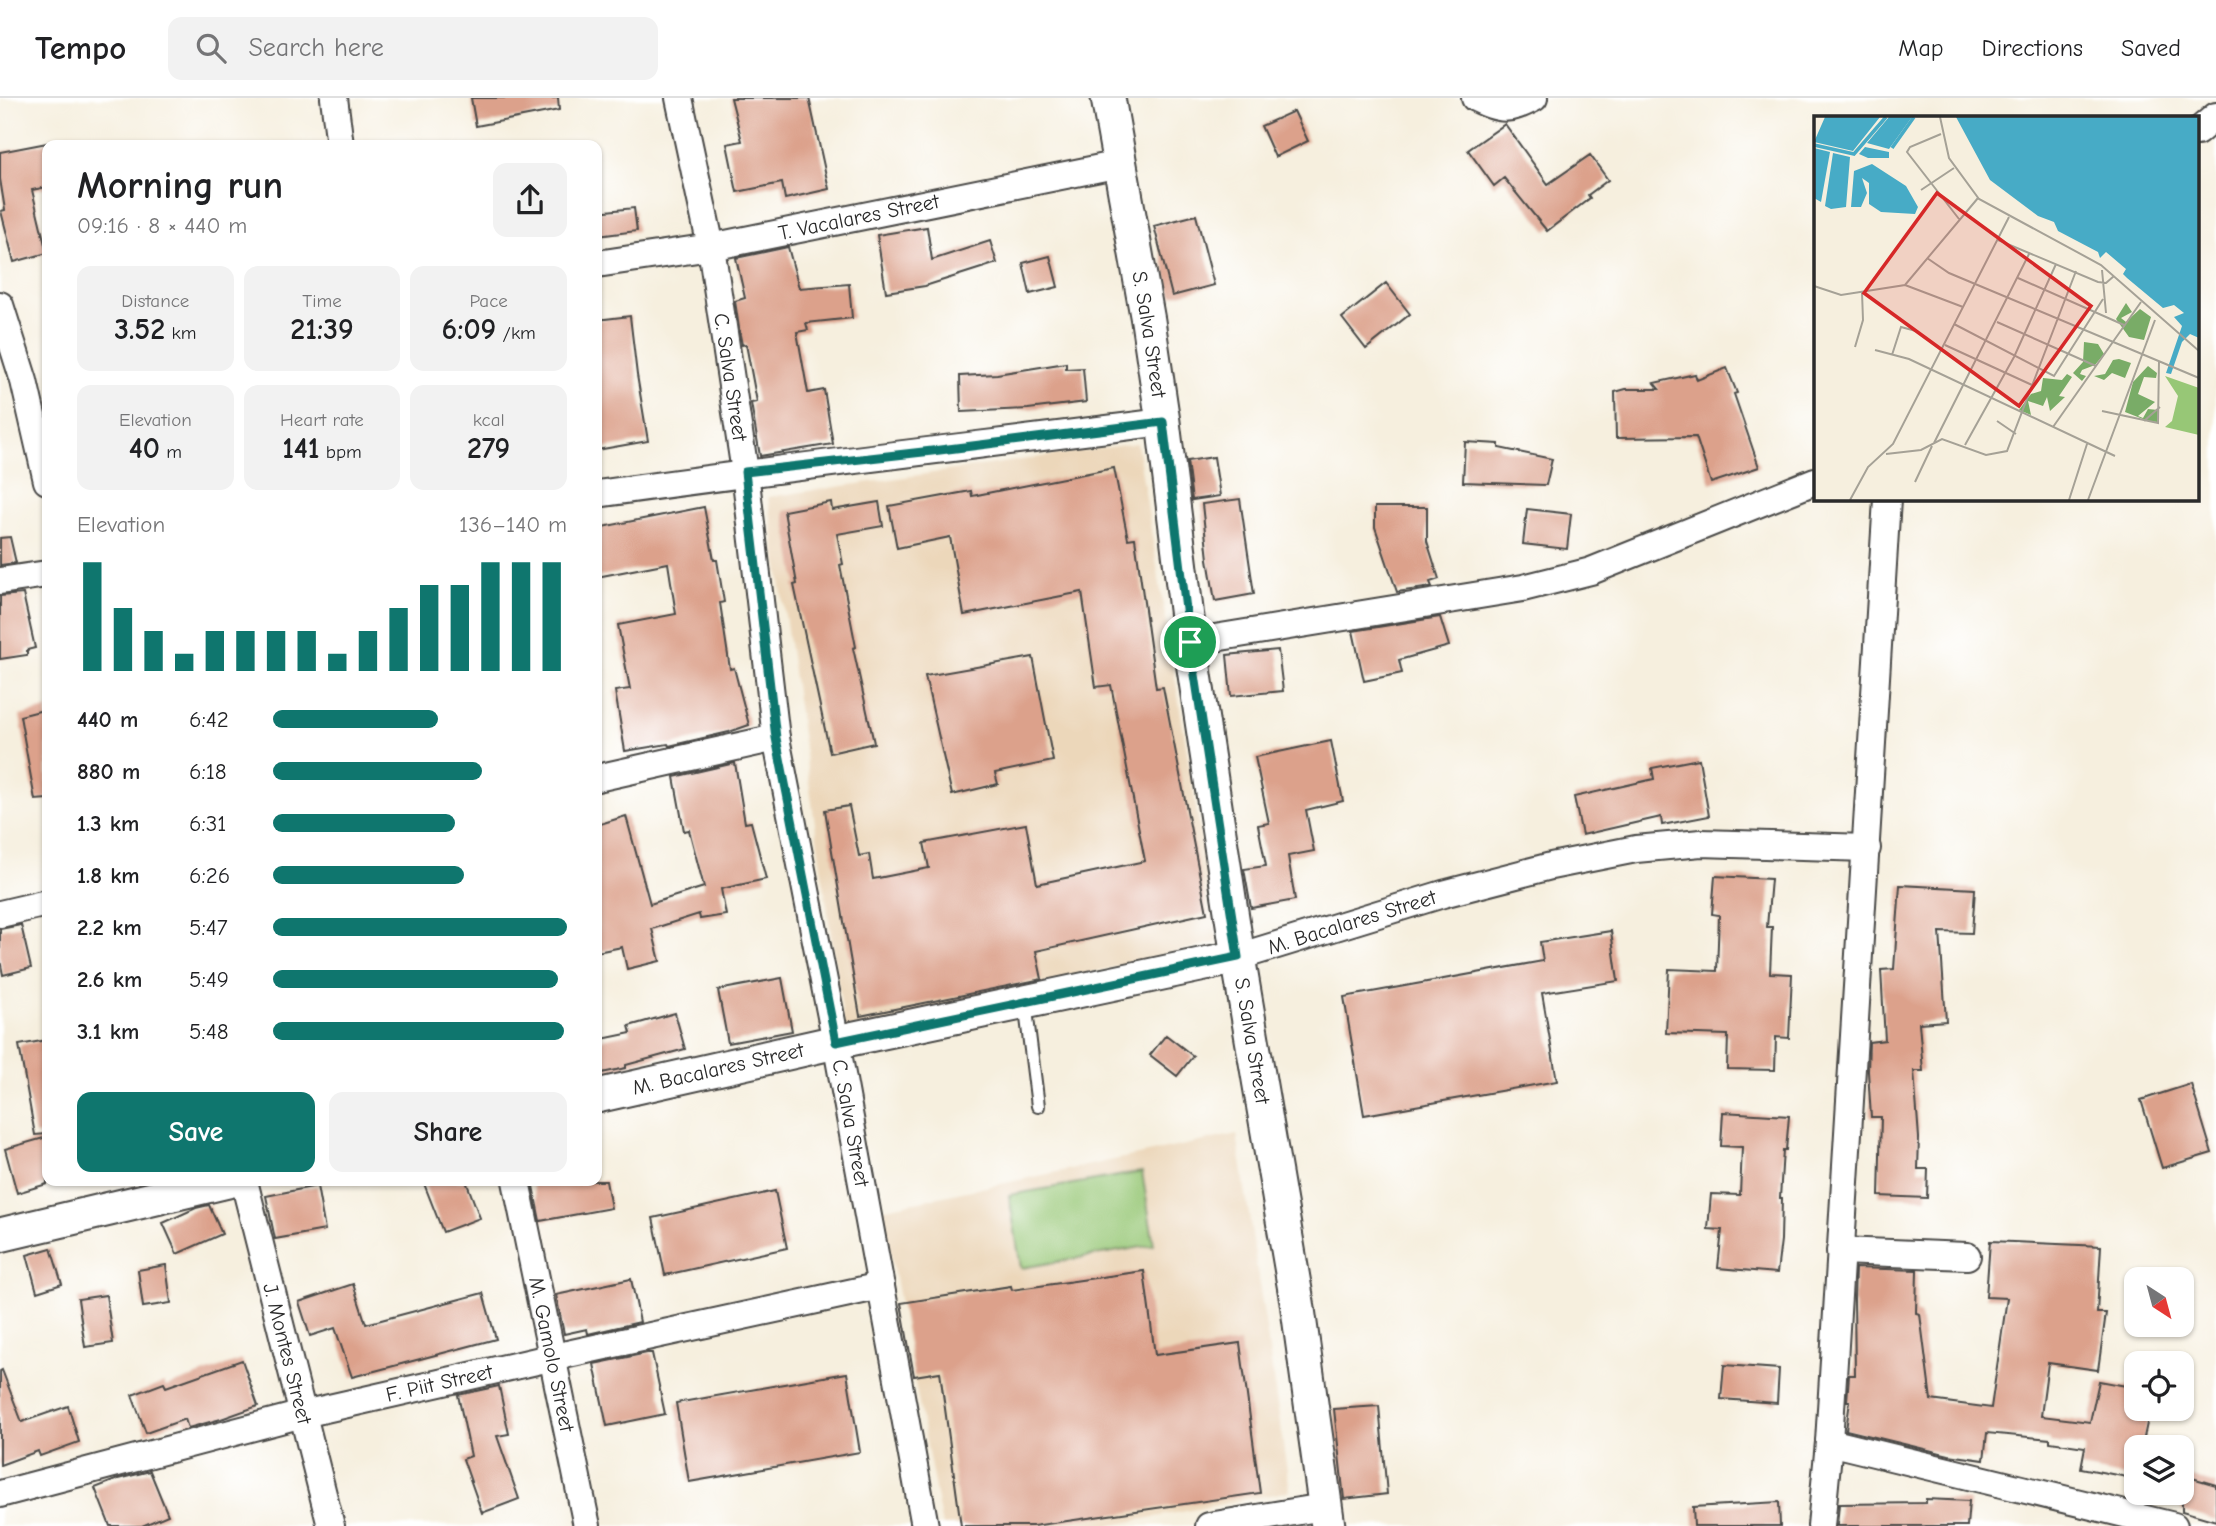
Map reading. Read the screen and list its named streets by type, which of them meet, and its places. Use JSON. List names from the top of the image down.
{
  "streets": {
    "street": [
      "T. Vacalares Street",
      "S. Salva Street",
      "C. Salva Street",
      "M. Bacalares Street",
      "M. Gamolo Street",
      "J. Montes Street",
      "F. Piit Street"
    ]
  },
  "crossings": [
    ["T. Vacalares Street", "S. Salva Street"],
    ["T. Vacalares Street", "C. Salva Street"],
    ["S. Salva Street", "M. Bacalares Street"],
    ["C. Salva Street", "M. Bacalares Street"],
    ["C. Salva Street", "F. Piit Street"],
    ["M. Gamolo Street", "F. Piit Street"],
    ["J. Montes Street", "F. Piit Street"]
  ],
  "north": "bottom right",
  "page": {
    "header": "Tempo",
    "search": "Search here",
    "nav": ["Map", "Directions", "Saved"],
    "heading": ["Morning run", "09:16 · 8 × 440 m"],
    "stats": [
      ["Distance", "3.52 km"],
      ["Time", "21:39"],
      ["Pace", "6:09 /km"],
      ["Elevation", "40 m"],
      ["Heart rate", "141 bpm"],
      ["kcal", "279"]
    ],
    "chart": ["Elevation", "136–140 m"],
    "list": [
      {
        "name": "440 m",
        "note": "6:42"
      },
      {
        "name": "880 m",
        "note": "6:18"
      },
      {
        "name": "1.3 km",
        "note": "6:31"
      },
      {
        "name": "1.8 km",
        "note": "6:26"
      },
      {
        "name": "2.2 km",
        "note": "5:47"
      },
      {
        "name": "2.6 km",
        "note": "5:49"
      },
      {
        "name": "3.1 km",
        "note": "5:48"
      }
    ],
    "buttons": ["Save", "Share"]
  }
}
